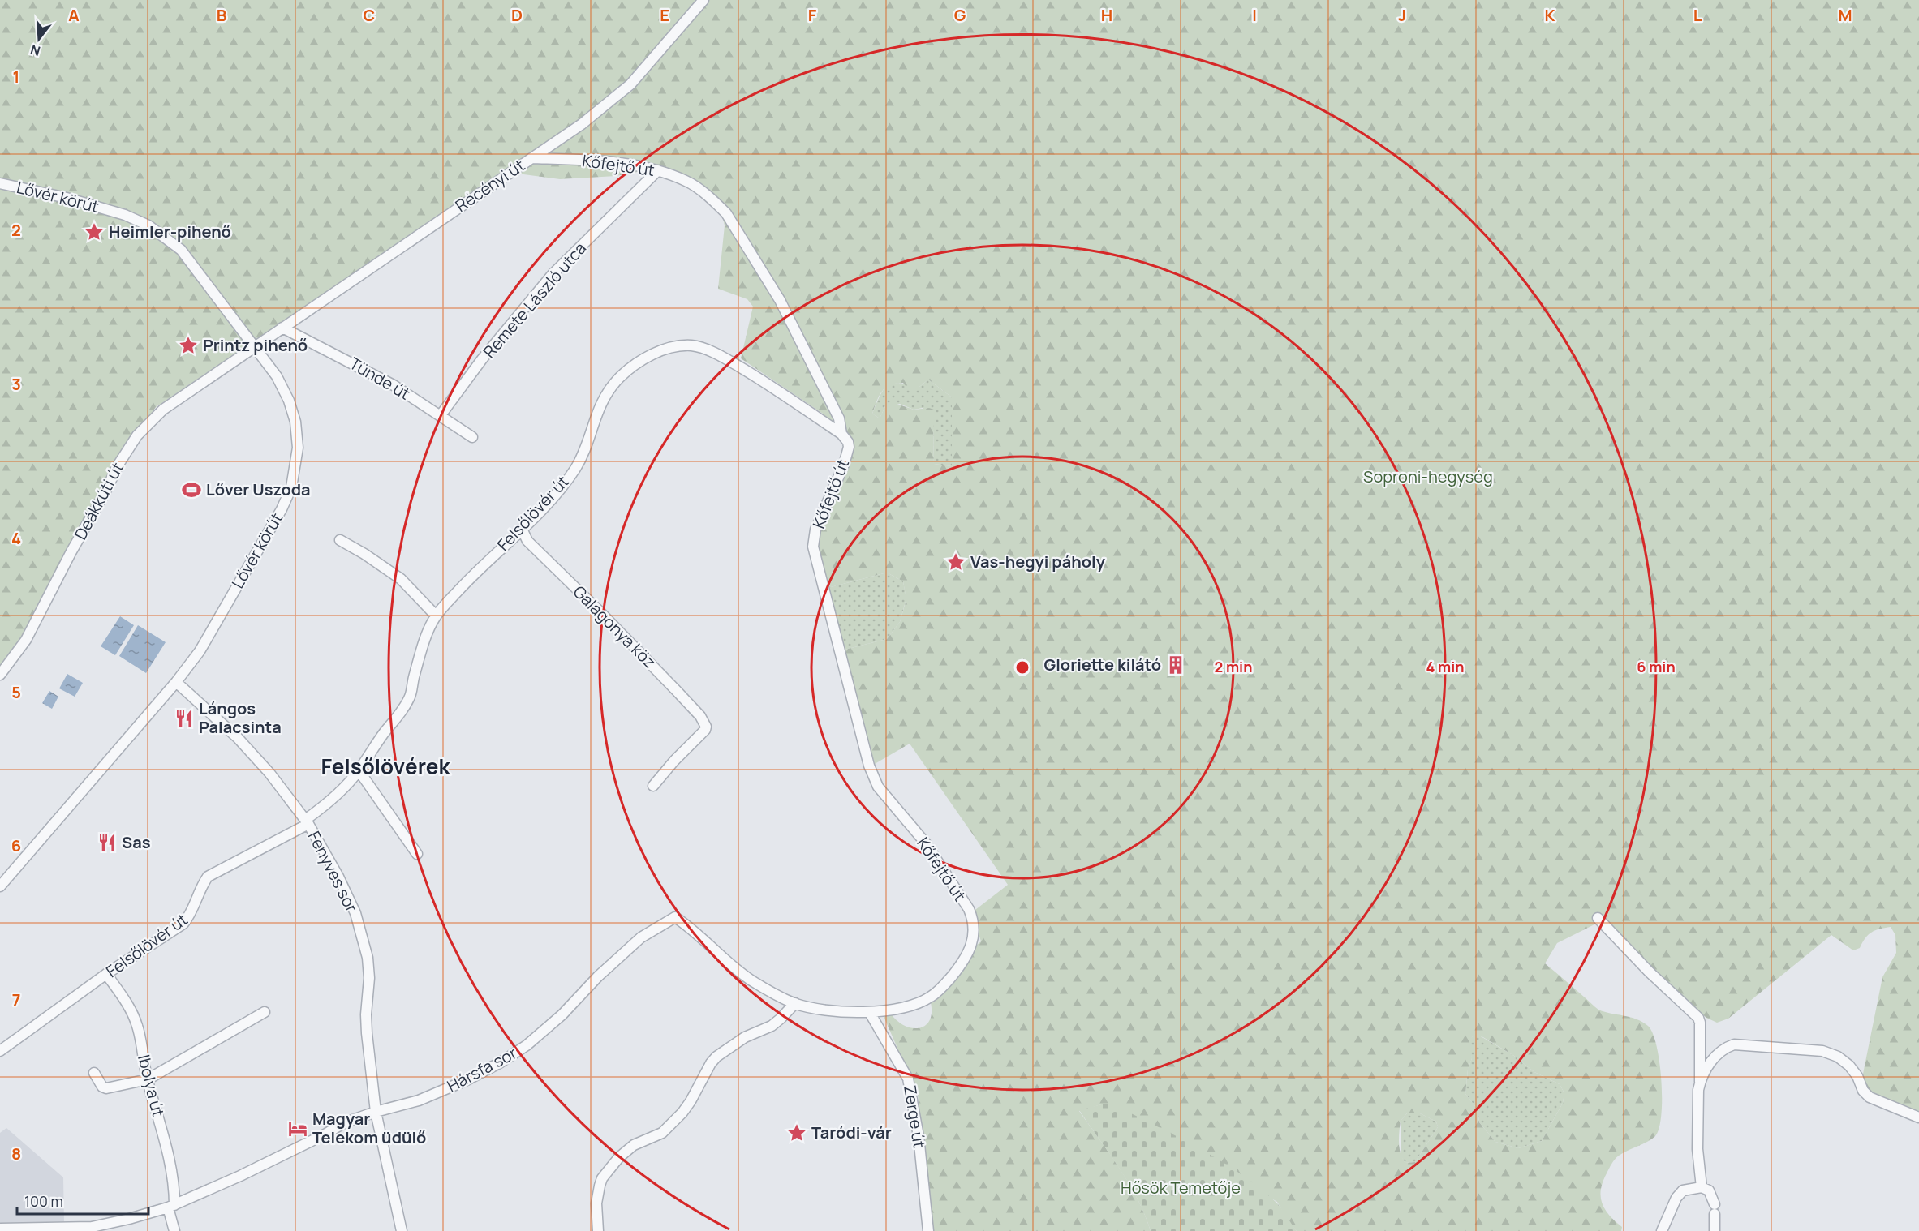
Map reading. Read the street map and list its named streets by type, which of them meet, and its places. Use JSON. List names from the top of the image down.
{
  "streets": {
    "street": [
      "Kőfejtő út",
      "Récényi út",
      "Lővér körút",
      "Remete László utca",
      "Tünde út",
      "Deákkúti út",
      "Felsőlövér út",
      "Galagonya köz",
      "Fenyves sor",
      "Hársfa sor",
      "Ibolya út",
      "Zerge út"
    ]
  },
  "crossings": [
    ["Kőfejtő út", "Récényi út"],
    ["Kőfejtő út", "Remete László utca"],
    ["Kőfejtő út", "Felsőlövér út"],
    ["Kőfejtő út", "Hársfa sor"],
    ["Récényi út", "Lővér körút"],
    ["Récényi út", "Tünde út"],
    ["Récényi út", "Deákkúti út"],
    ["Lővér körút", "Deákkúti út"],
    ["Lővér körút", "Fenyves sor"],
    ["Remete László utca", "Tünde út"],
    ["Felsőlövér út", "Galagonya köz"],
    ["Felsőlövér út", "Fenyves sor"],
    ["Felsőlövér út", "Ibolya út"],
    ["Fenyves sor", "Hársfa sor"],
    ["Hársfa sor", "Ibolya út"],
    ["Hársfa sor", "Zerge út"]
  ],
  "districts": ["Felsőlövérek"],
  "parks": ["Soproni-hegység", "Hősök Temetője"],
  "places": {
    "place": [
      "Heimler-pihenő",
      "Printz pihenő",
      "Vas-hegyi páholy",
      "Taródi-vár"
    ],
    "sports": ["Lőver Uszoda"],
    "building": ["Gloriette kilátó"],
    "restaurant": ["Lángos Palacsinta", "Sas"],
    "hotel": ["Magyar Telekom üdülő"]
  },
  "scale_bar": "100 m",
  "north": "bottom",
  "grid": {
    "columns": [
      "A",
      "B",
      "C",
      "D",
      "E",
      "F",
      "G",
      "H",
      "I",
      "J",
      "K",
      "L",
      "M"
    ],
    "rows": [
      "1",
      "2",
      "3",
      "4",
      "5",
      "6",
      "7",
      "8"
    ]
  },
  "rings": ["2 min", "4 min", "6 min"]
}
